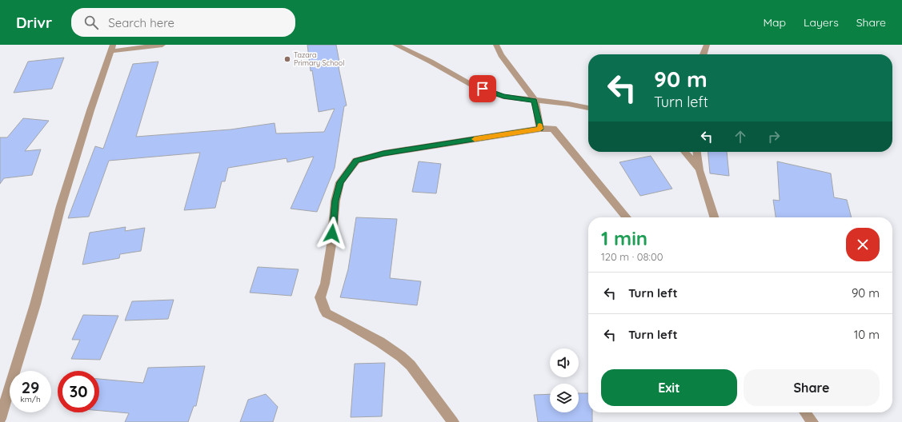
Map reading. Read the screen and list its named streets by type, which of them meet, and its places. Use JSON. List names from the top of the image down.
{
  "places": ["Tazara Primary School"],
  "page": {
    "header": "Drivr",
    "search": "Search here",
    "nav": ["Map", "Layers", "Share"],
    "turn": ["90 m", "Turn left"],
    "heading": ["1 min", "120 m · 08:00"],
    "list": [
      {
        "name": "Turn left",
        "value": "90 m"
      },
      {
        "name": "Turn left",
        "value": "10 m"
      }
    ],
    "buttons": ["Exit", "Share"],
    "speed": "29 km/h",
    "limit": "30"
  }
}
